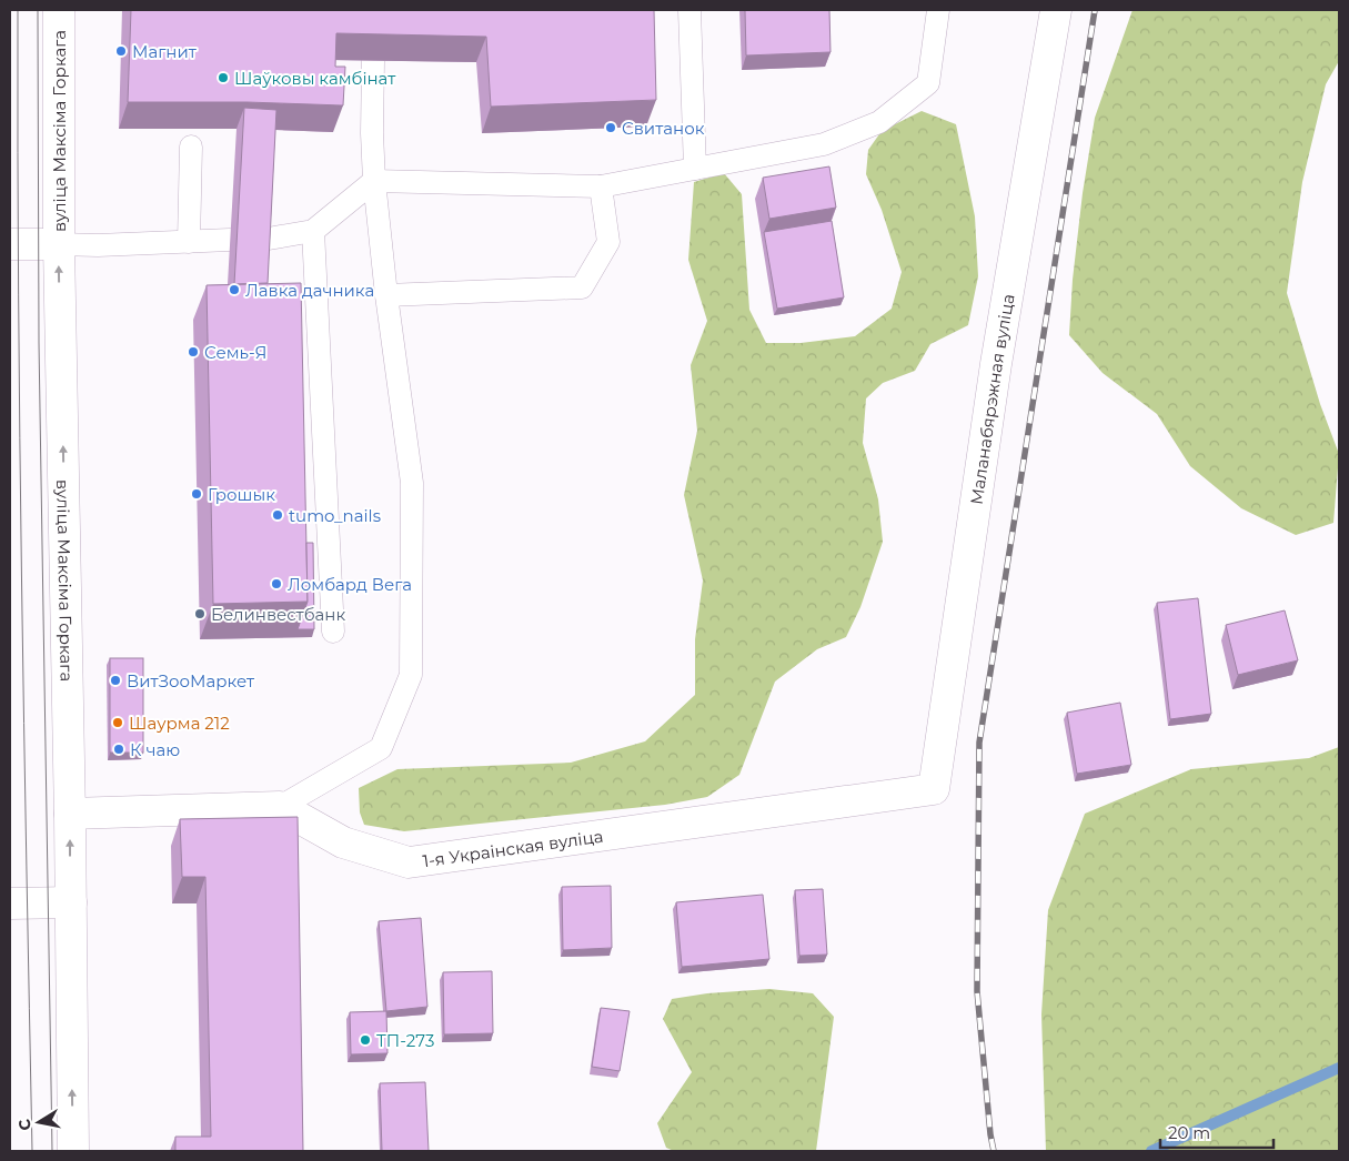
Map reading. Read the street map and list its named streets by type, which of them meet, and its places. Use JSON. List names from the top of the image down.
{
  "streets": {
    "street": ["вуліца Максіма Горкага", "Маланабярэжная вуліца", "1-я Украінская вуліца"]
  },
  "crossings": [
    ["Маланабярэжная вуліца", "1-я Украінская вуліца"]
  ],
  "one_way": ["вуліца Максіма Горкага"],
  "places": [
    "Магнит",
    "Шаўковы камбінат",
    "Свитанок",
    "Лавка дачника",
    "Семь-Я",
    "Грошык",
    "tumo_nails",
    "Ломбард Вега",
    "Белинвестбанк",
    "ВитЗооМаркет",
    "Шаурма 212",
    "К чаю",
    "ТП-273"
  ],
  "scale_bar": "20 m",
  "north": "left"
}
